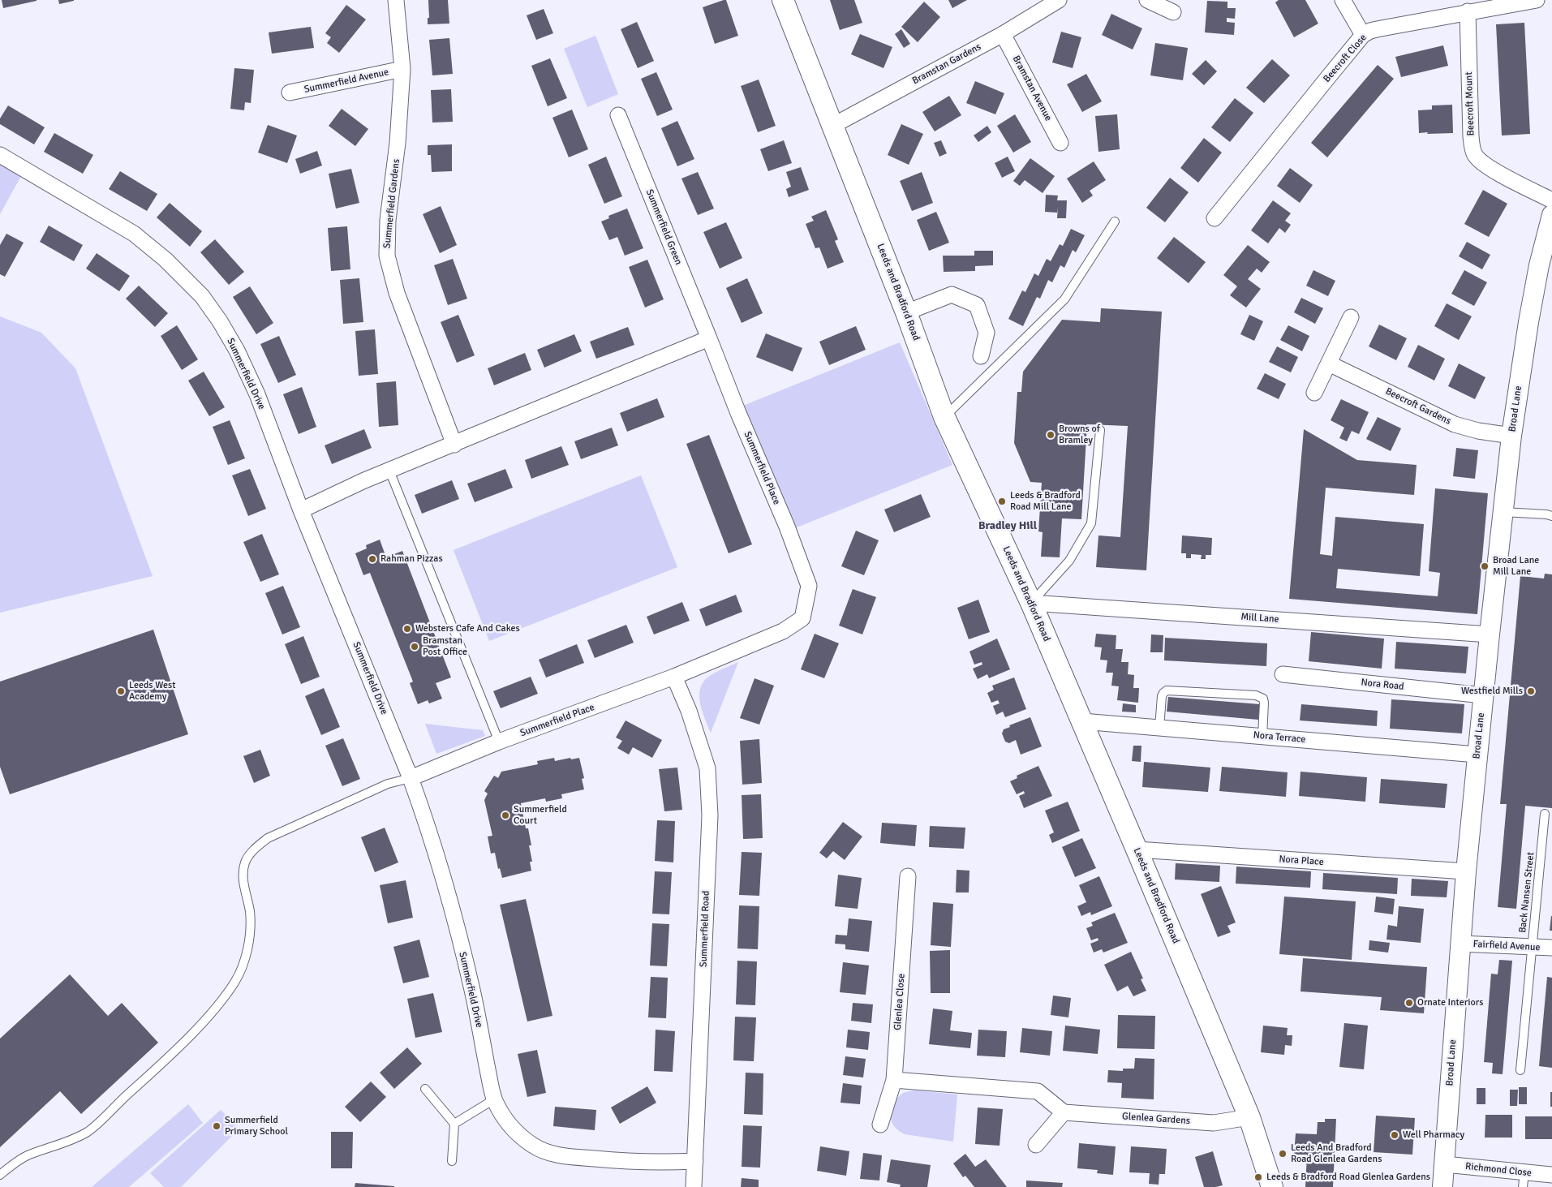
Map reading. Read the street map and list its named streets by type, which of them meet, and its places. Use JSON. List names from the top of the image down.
{
  "streets": {
    "main road": ["Leeds and Bradford Road"],
    "street": [
      "Beecroft Close",
      "Bramstan Gardens",
      "Summerfield Avenue",
      "Bramstan Avenue",
      "Beecroft Mount",
      "Summerfield Gardens",
      "Summerfield Green",
      "Summerfield Drive",
      "Beecroft Gardens",
      "Broad Lane",
      "Summerfield Place",
      "Mill Lane",
      "Nora Road",
      "Nora Terrace",
      "Nora Place",
      "Summerfield Road",
      "Fairfield Avenue",
      "Glenlea Close",
      "Glenlea Gardens",
      "Richmond Close"
    ],
    "lane": ["Back Nansen Street"]
  },
  "crossings": [
    ["Beecroft Close", "Beecroft Mount"],
    ["Bramstan Gardens", "Bramstan Avenue"],
    ["Bramstan Gardens", "Leeds and Bradford Road"],
    ["Summerfield Avenue", "Summerfield Gardens"],
    ["Summerfield Green", "Summerfield Place"],
    ["Leeds and Bradford Road", "Mill Lane"],
    ["Leeds and Bradford Road", "Nora Terrace"],
    ["Leeds and Bradford Road", "Nora Place"],
    ["Leeds and Bradford Road", "Glenlea Gardens"],
    ["Summerfield Drive", "Summerfield Place"],
    ["Summerfield Drive", "Summerfield Road"],
    ["Beecroft Gardens", "Broad Lane"],
    ["Broad Lane", "Mill Lane"],
    ["Broad Lane", "Nora Road"],
    ["Broad Lane", "Nora Terrace"],
    ["Broad Lane", "Nora Place"],
    ["Broad Lane", "Fairfield Avenue"],
    ["Broad Lane", "Richmond Close"],
    ["Summerfield Place", "Summerfield Road"],
    ["Back Nansen Street", "Fairfield Avenue"]
  ],
  "districts": ["Bradley Hill"],
  "places": [
    "Browns of Bramley",
    "Leeds & Bradford Road Mill Lane",
    "Rahman Pizzas",
    "Broad Lane Mill Lane",
    "Websters Cafe And Cakes",
    "Bramstan Post Office",
    "Leeds West Academy",
    "Westfield Mills",
    "Summerfield Court",
    "Ornate Interiors",
    "Summerfield Primary School",
    "Well Pharmacy",
    "Leeds And Bradford Road Glenlea Gardens",
    "Leeds & Bradford Road Glenlea Gardens"
  ]
}
